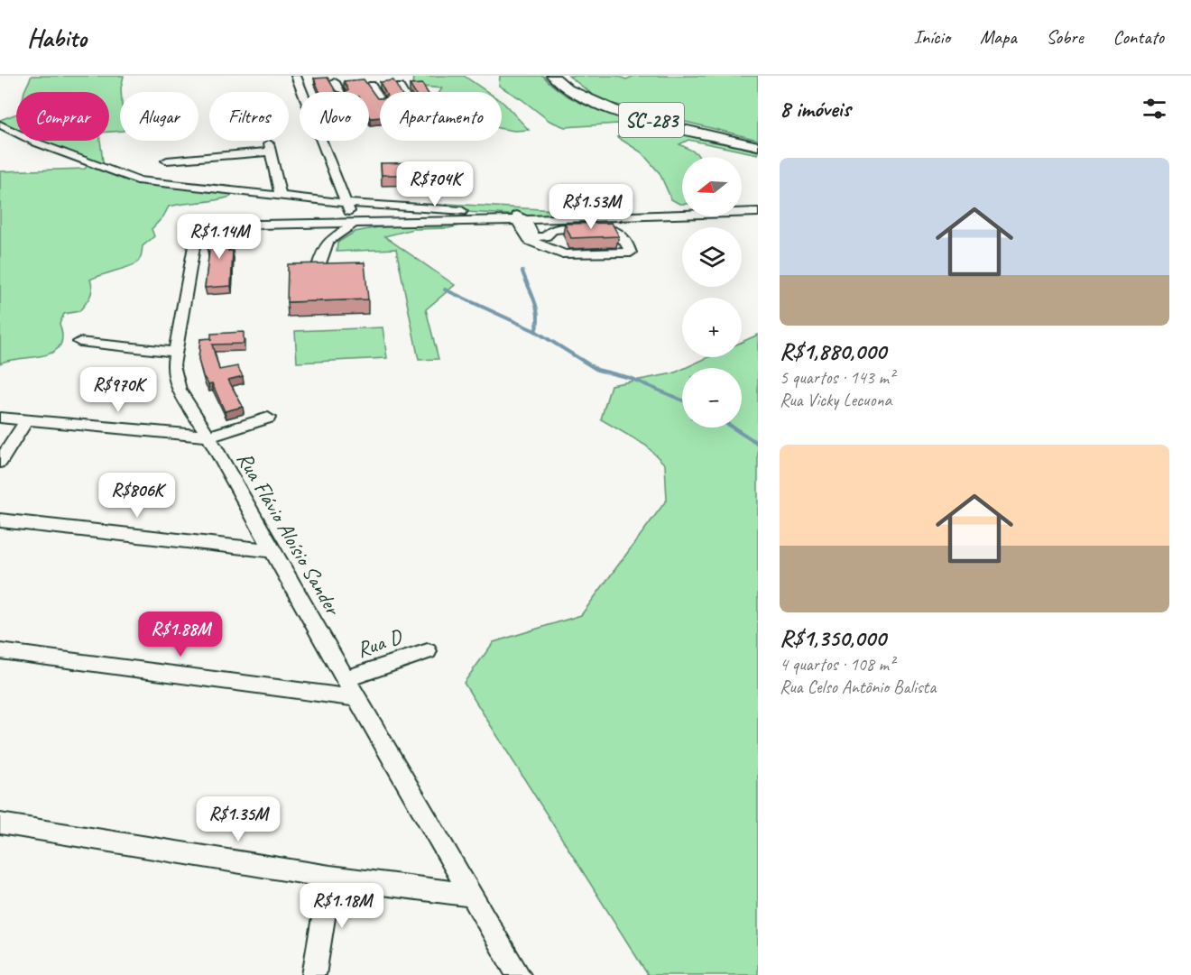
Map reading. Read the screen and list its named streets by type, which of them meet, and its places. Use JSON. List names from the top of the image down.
{
  "streets": {
    "main road": ["SC-283"],
    "street": ["Rua Flávio Aloísio Sander", "Rua D"]
  },
  "crossings": [
    ["Rua Flávio Aloísio Sander", "Rua D"]
  ],
  "north": "left",
  "page": {
    "header": "Habito",
    "nav": [
      "Início",
      "Mapa",
      "Sobre",
      "Contato"
    ],
    "heading": "8 imóveis",
    "chip": [
      "Comprar",
      "Alugar",
      "Filtros",
      "Novo",
      "Apartamento"
    ],
    "list": [
      {
        "name": "R$1,880,000",
        "note": "5 quartos · 143 m² · Rua Vicky Lecuona"
      },
      {
        "name": "R$1,350,000",
        "note": "4 quartos · 108 m² · Rua Celso Antônio Balista"
      }
    ],
    "map_buttons": ["+", "−"],
    "price": [
      "R$704K",
      "R$1.53M",
      "R$1.14M",
      "R$970K",
      "R$806K",
      "R$1.88M",
      "R$1.35M",
      "R$1.18M"
    ]
  }
}
